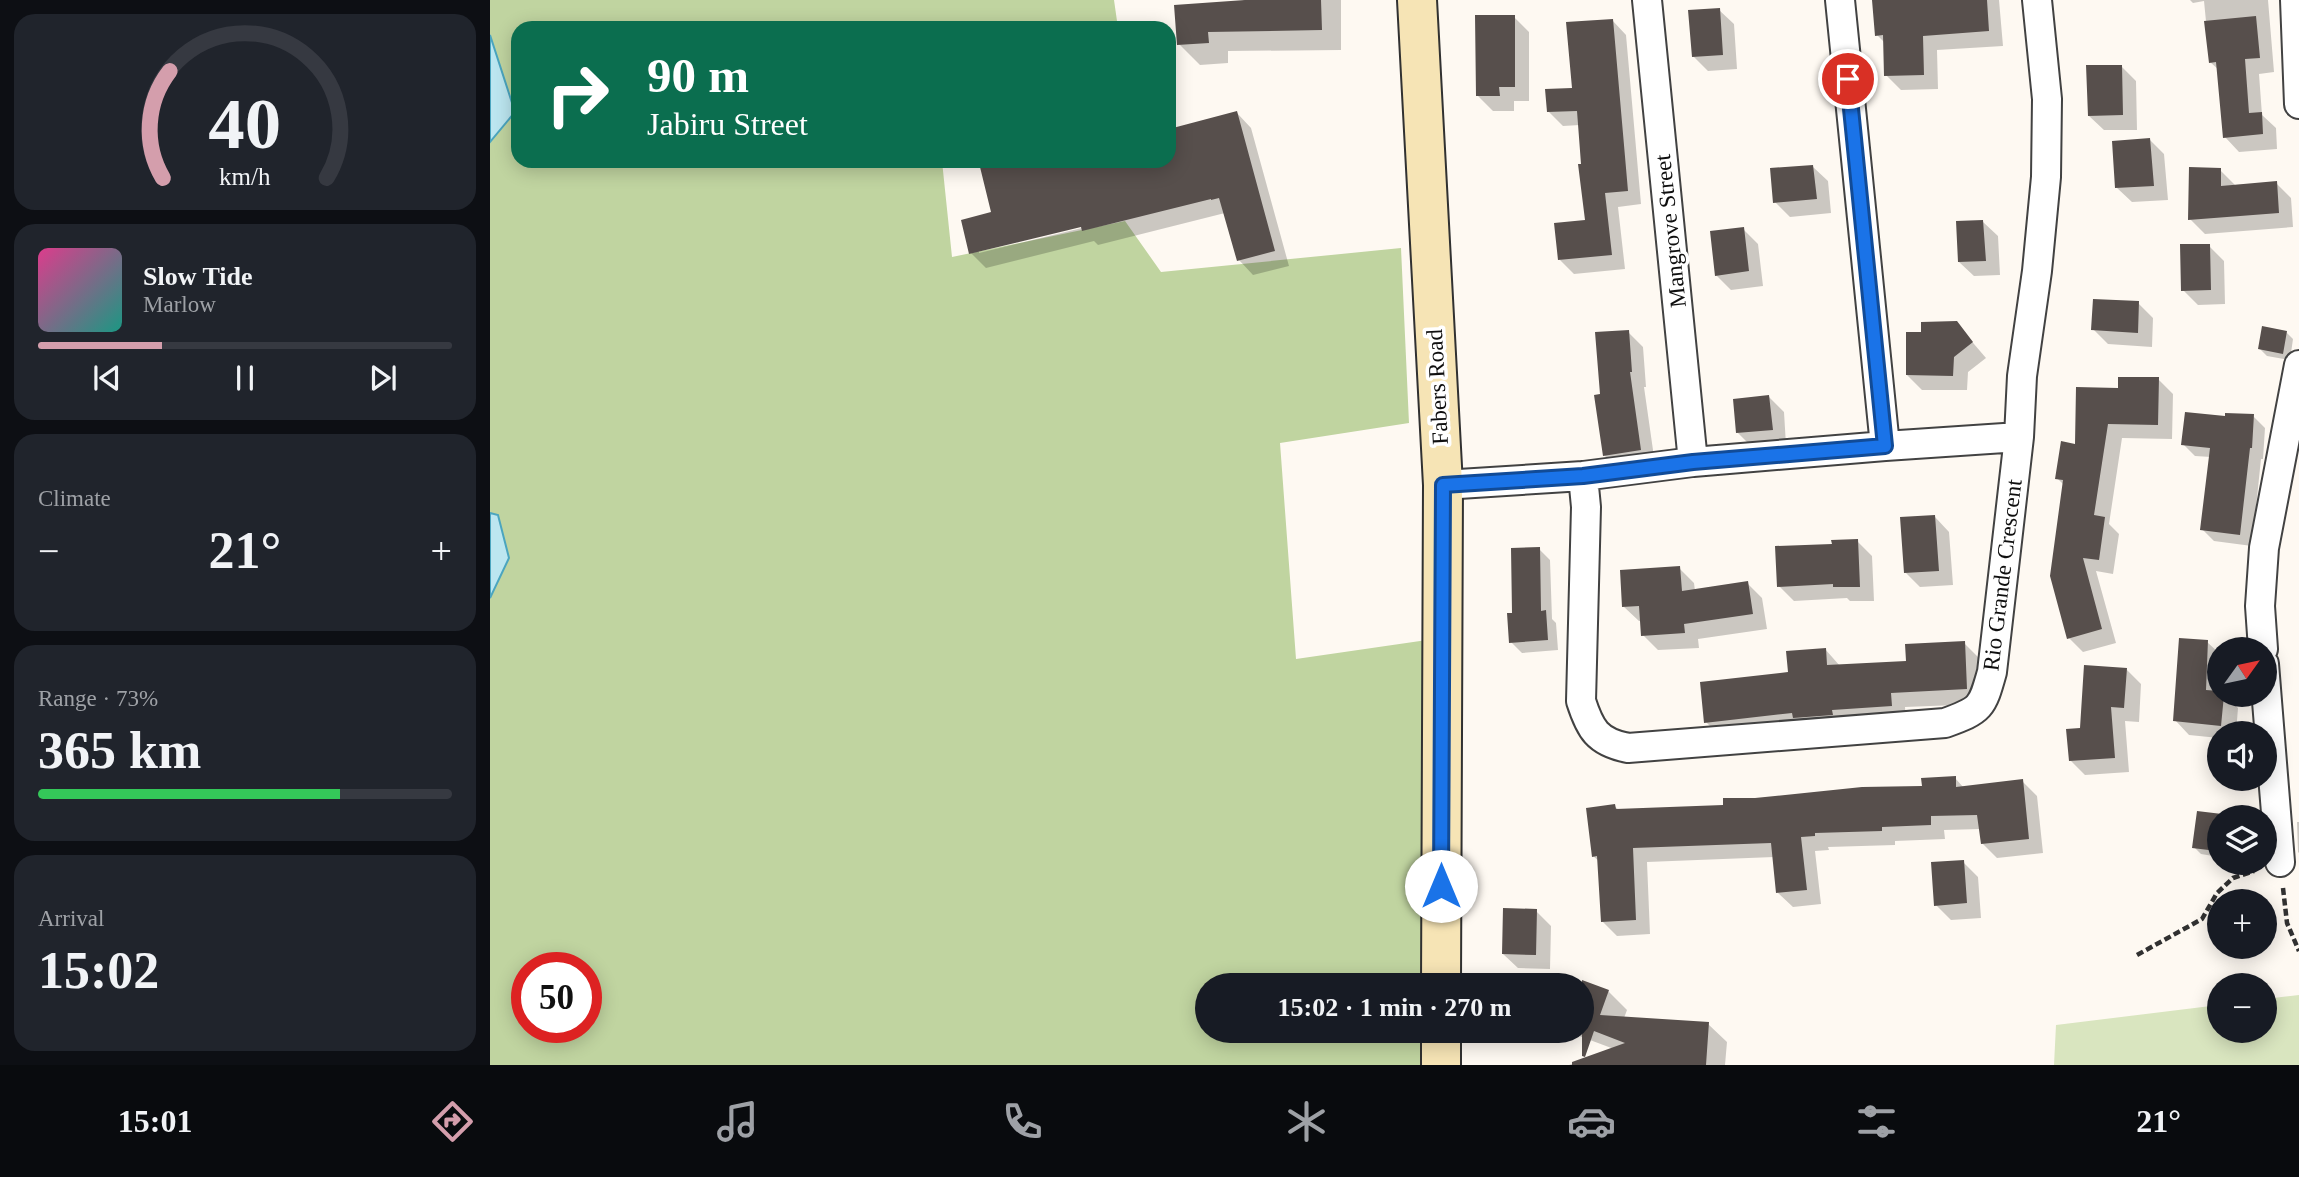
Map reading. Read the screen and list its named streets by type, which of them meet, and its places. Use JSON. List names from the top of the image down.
{
  "streets": {
    "main road": ["Fabers Road"],
    "street": ["Mangrove Street", "Rio Grande Crescent"]
  },
  "north": "top right",
  "page": {
    "turn": ["90 m", "Jabiru Street"],
    "song": ["Slow Tide", "Marlow"],
    "tile": [
      "Climate",
      ["Range · 73%", "365 km"],
      ["Arrival", "15:02"]
    ],
    "heat": ["−", "21°", "+"],
    "map_buttons": ["+", "−"],
    "limit": "50",
    "trip": "15:02 · 1 min · 270 m",
    "tabs": ["15:01", "21°"],
    "gauge": ["40", "km/h"]
  }
}
